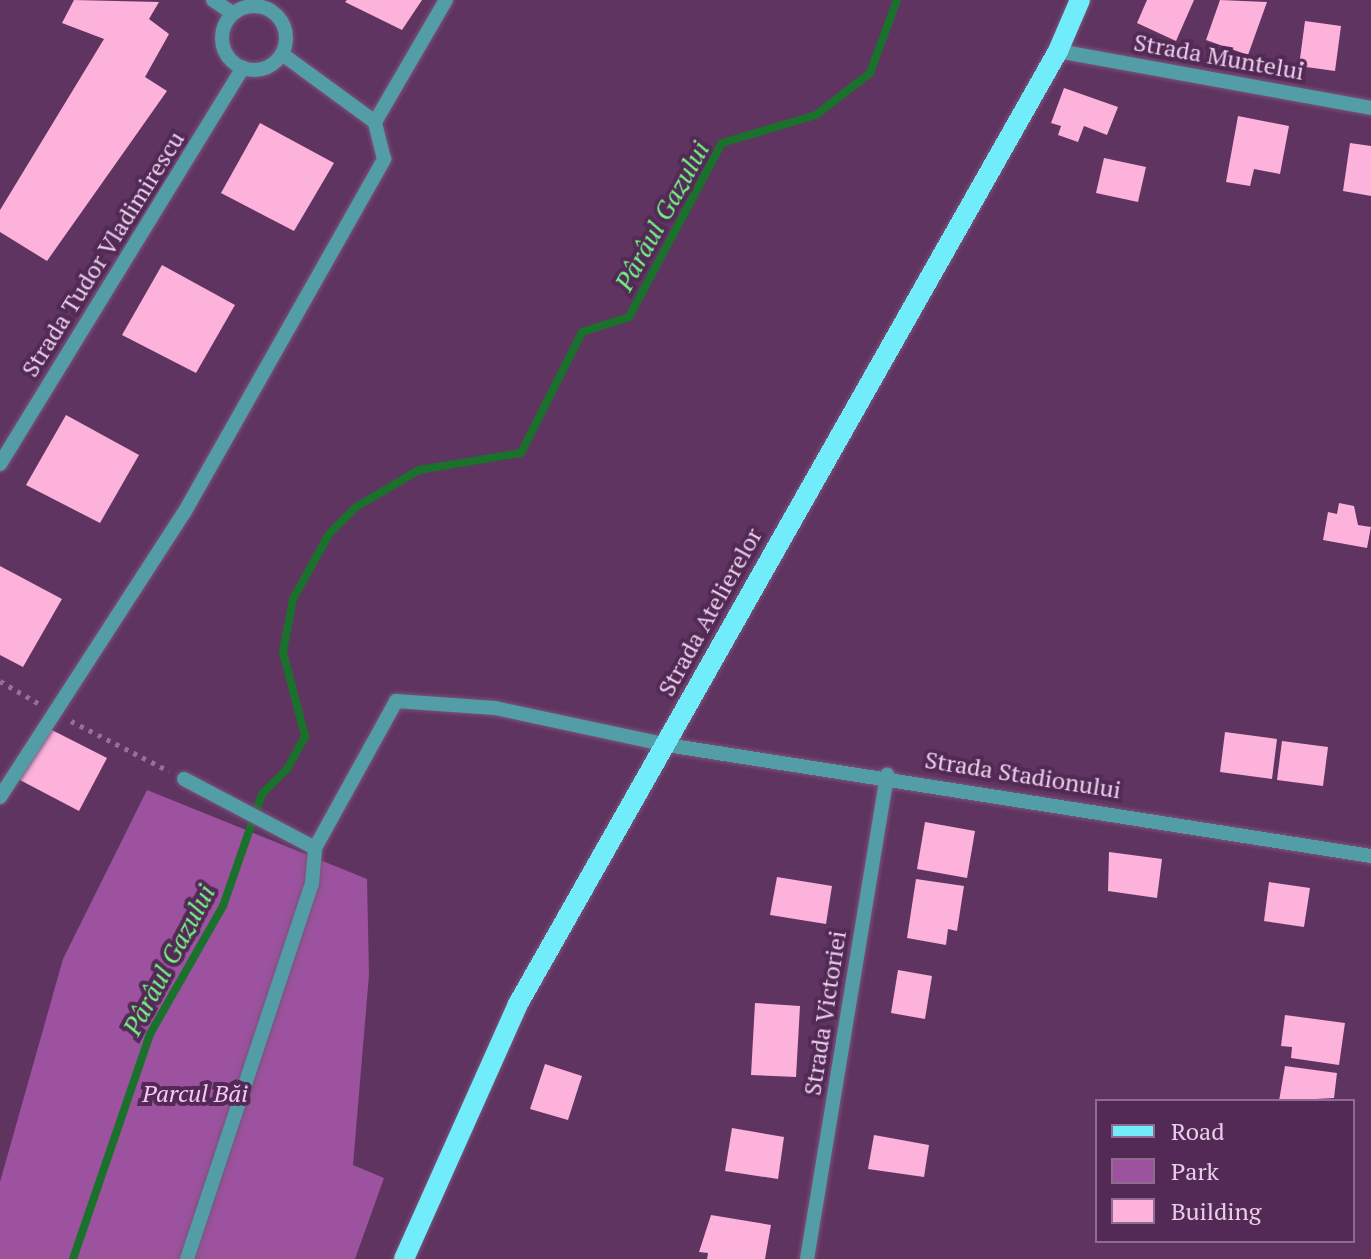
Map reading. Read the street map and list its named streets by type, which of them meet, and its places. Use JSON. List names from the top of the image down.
{
  "streets": {
    "main road": ["Strada Atelierelor"],
    "street": [
      "Strada Muntelui",
      "Strada Tudor Vladimirescu",
      "Strada Stadionului",
      "Strada Victoriei"
    ]
  },
  "crossings": [
    ["Strada Muntelui", "Strada Atelierelor"],
    ["Strada Atelierelor", "Strada Stadionului"],
    ["Strada Stadionului", "Strada Victoriei"]
  ],
  "water": ["Pârâul Gazului"],
  "parks": ["Parcul Băi"],
  "legend": ["Road", "Park", "Building"]
}
